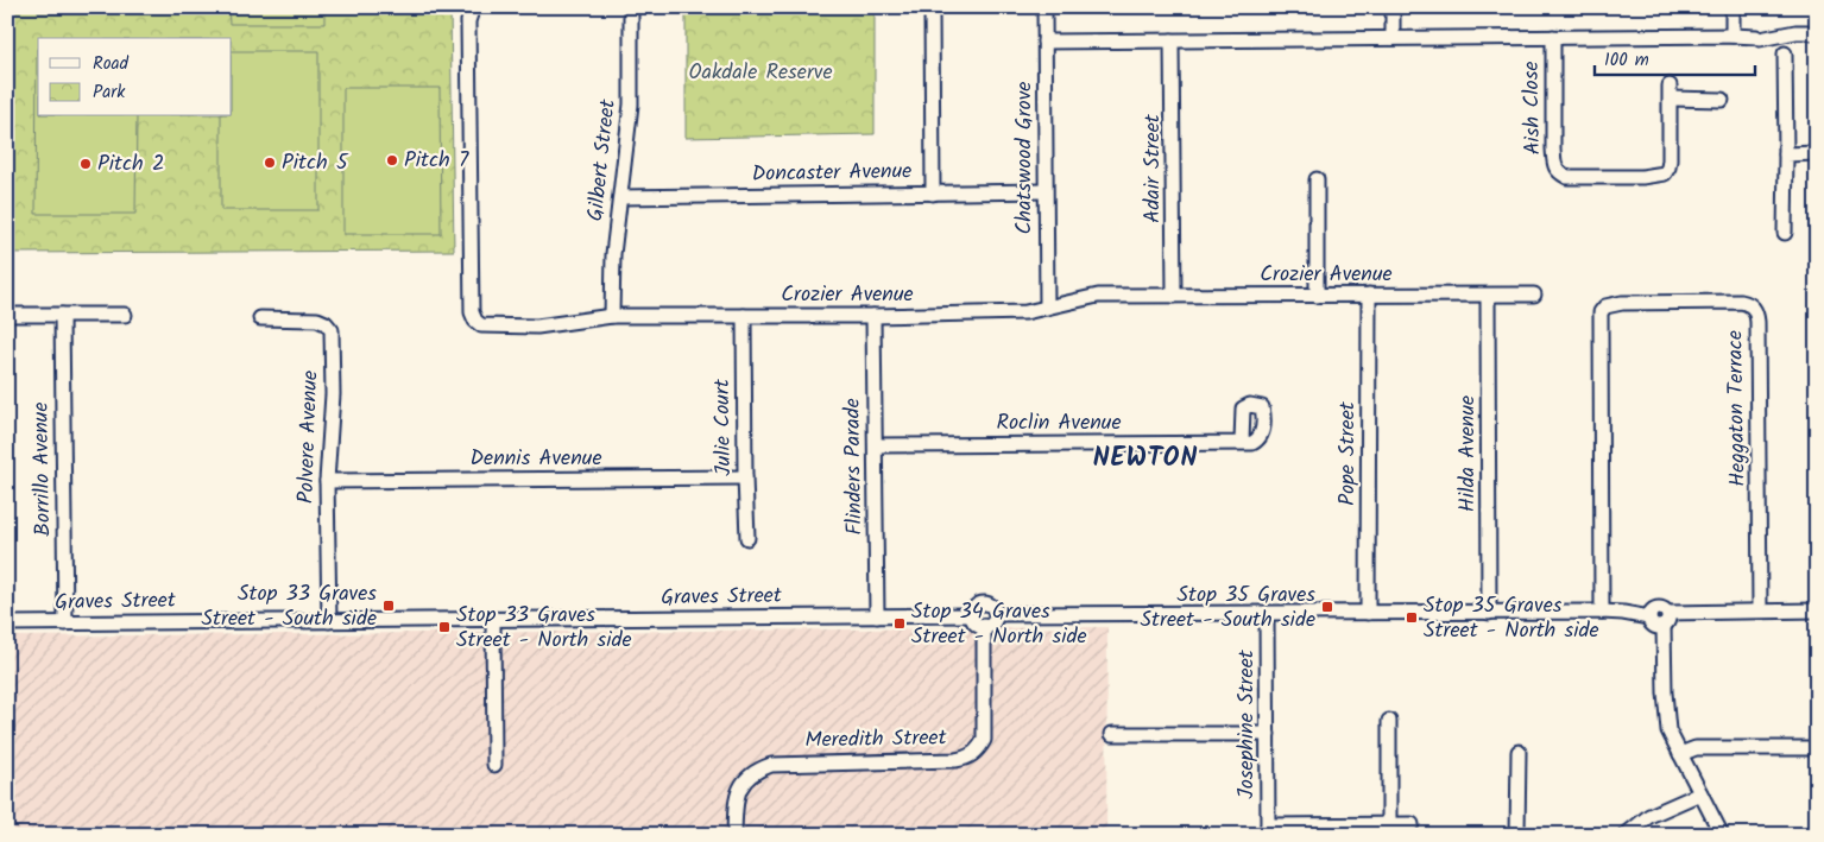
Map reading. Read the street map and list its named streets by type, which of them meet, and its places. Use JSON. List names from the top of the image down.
{
  "streets": {
    "street": [
      "Aish Close",
      "Chatswood Grove",
      "Gilbert Street",
      "Adair Street",
      "Doncaster Avenue",
      "Crozier Avenue",
      "Heggaton Terrace",
      "Roclin Avenue",
      "Julie Court",
      "Polvere Avenue",
      "Pope Street",
      "Hilda Avenue",
      "Dennis Avenue",
      "Flinders Parade",
      "Borrillo Avenue",
      "Graves Street",
      "Josephine Street",
      "Meredith Street"
    ]
  },
  "crossings": [
    ["Chatswood Grove", "Doncaster Avenue"],
    ["Chatswood Grove", "Crozier Avenue"],
    ["Gilbert Street", "Doncaster Avenue"],
    ["Gilbert Street", "Crozier Avenue"],
    ["Adair Street", "Crozier Avenue"],
    ["Crozier Avenue", "Julie Court"],
    ["Crozier Avenue", "Pope Street"],
    ["Crozier Avenue", "Hilda Avenue"],
    ["Crozier Avenue", "Flinders Parade"],
    ["Roclin Avenue", "Flinders Parade"],
    ["Julie Court", "Dennis Avenue"],
    ["Polvere Avenue", "Dennis Avenue"],
    ["Polvere Avenue", "Graves Street"],
    ["Flinders Parade", "Graves Street"],
    ["Borrillo Avenue", "Graves Street"],
    ["Graves Street", "Meredith Street"]
  ],
  "districts": ["NEWTON"],
  "parks": ["Oakdale Reserve"],
  "places": {
    "other": ["Pitch 7", "Pitch 5", "Pitch 2"],
    "transit": [
      "Stop 33 Graves Street - South side",
      "Stop 35 Graves Street - South side",
      "Stop 35 Graves Street - North side",
      "Stop 34 Graves Street - North side",
      "Stop 33 Graves Street - North side"
    ]
  },
  "legend": ["Road", "Park"],
  "scale_bar": "100 m"
}
